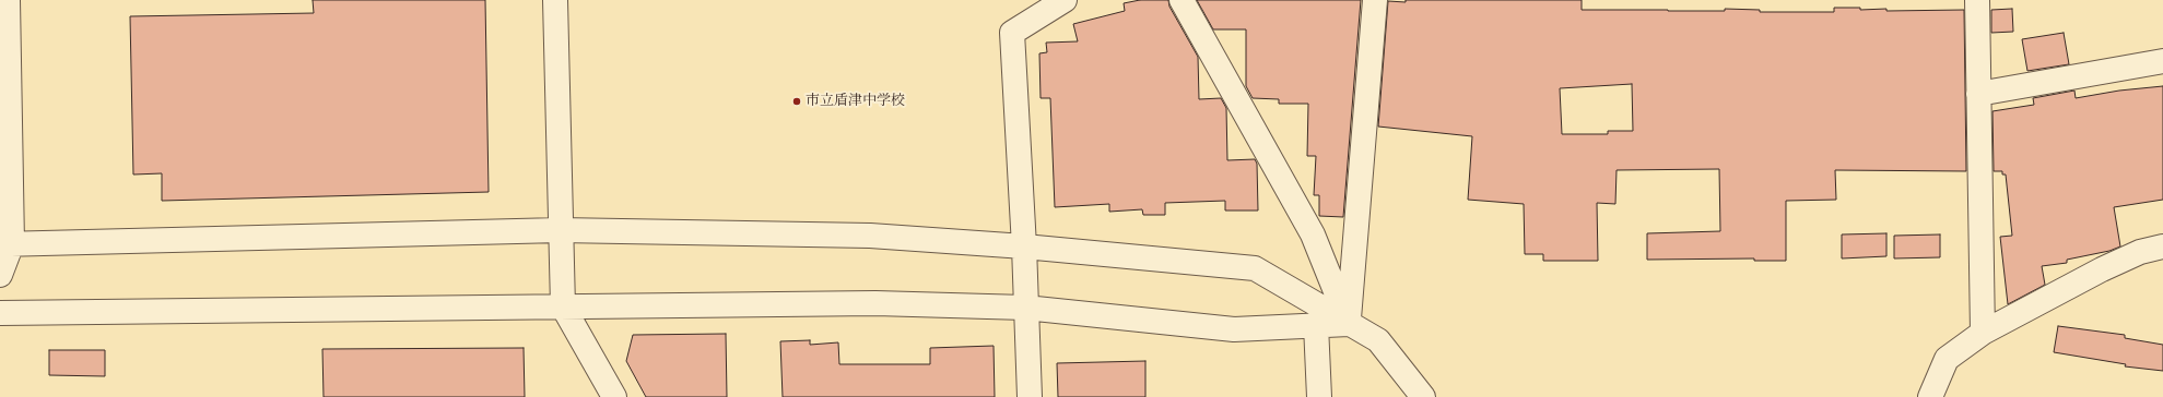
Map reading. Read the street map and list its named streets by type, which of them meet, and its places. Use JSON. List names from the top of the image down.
{
  "places": ["市立盾津中学校"]
}
